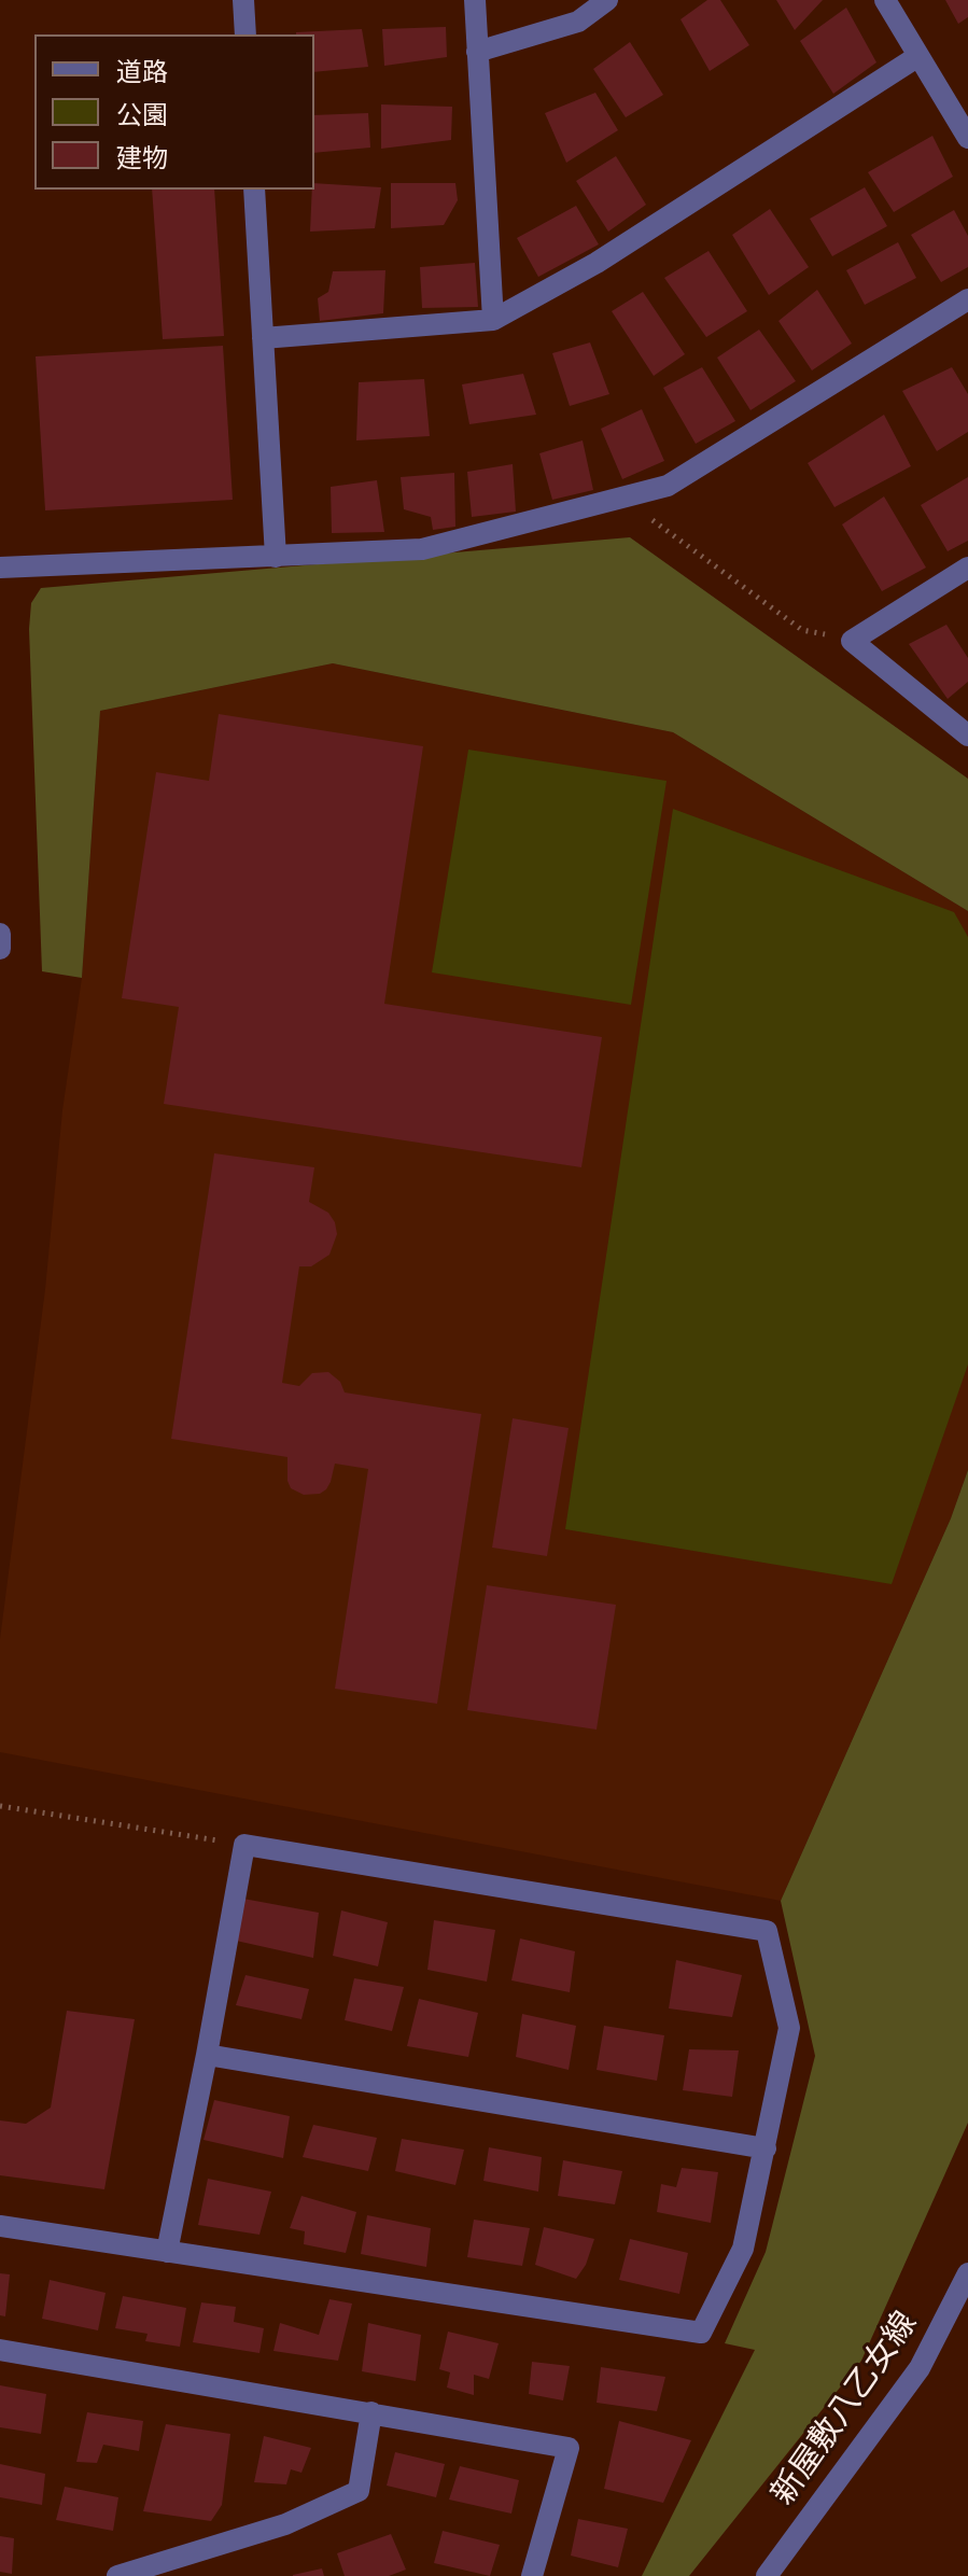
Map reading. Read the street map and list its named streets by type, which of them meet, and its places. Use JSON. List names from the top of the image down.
{
  "streets": {
    "street": ["新屋敷八乙女線"]
  },
  "legend": ["道路", "公園", "建物"]
}
